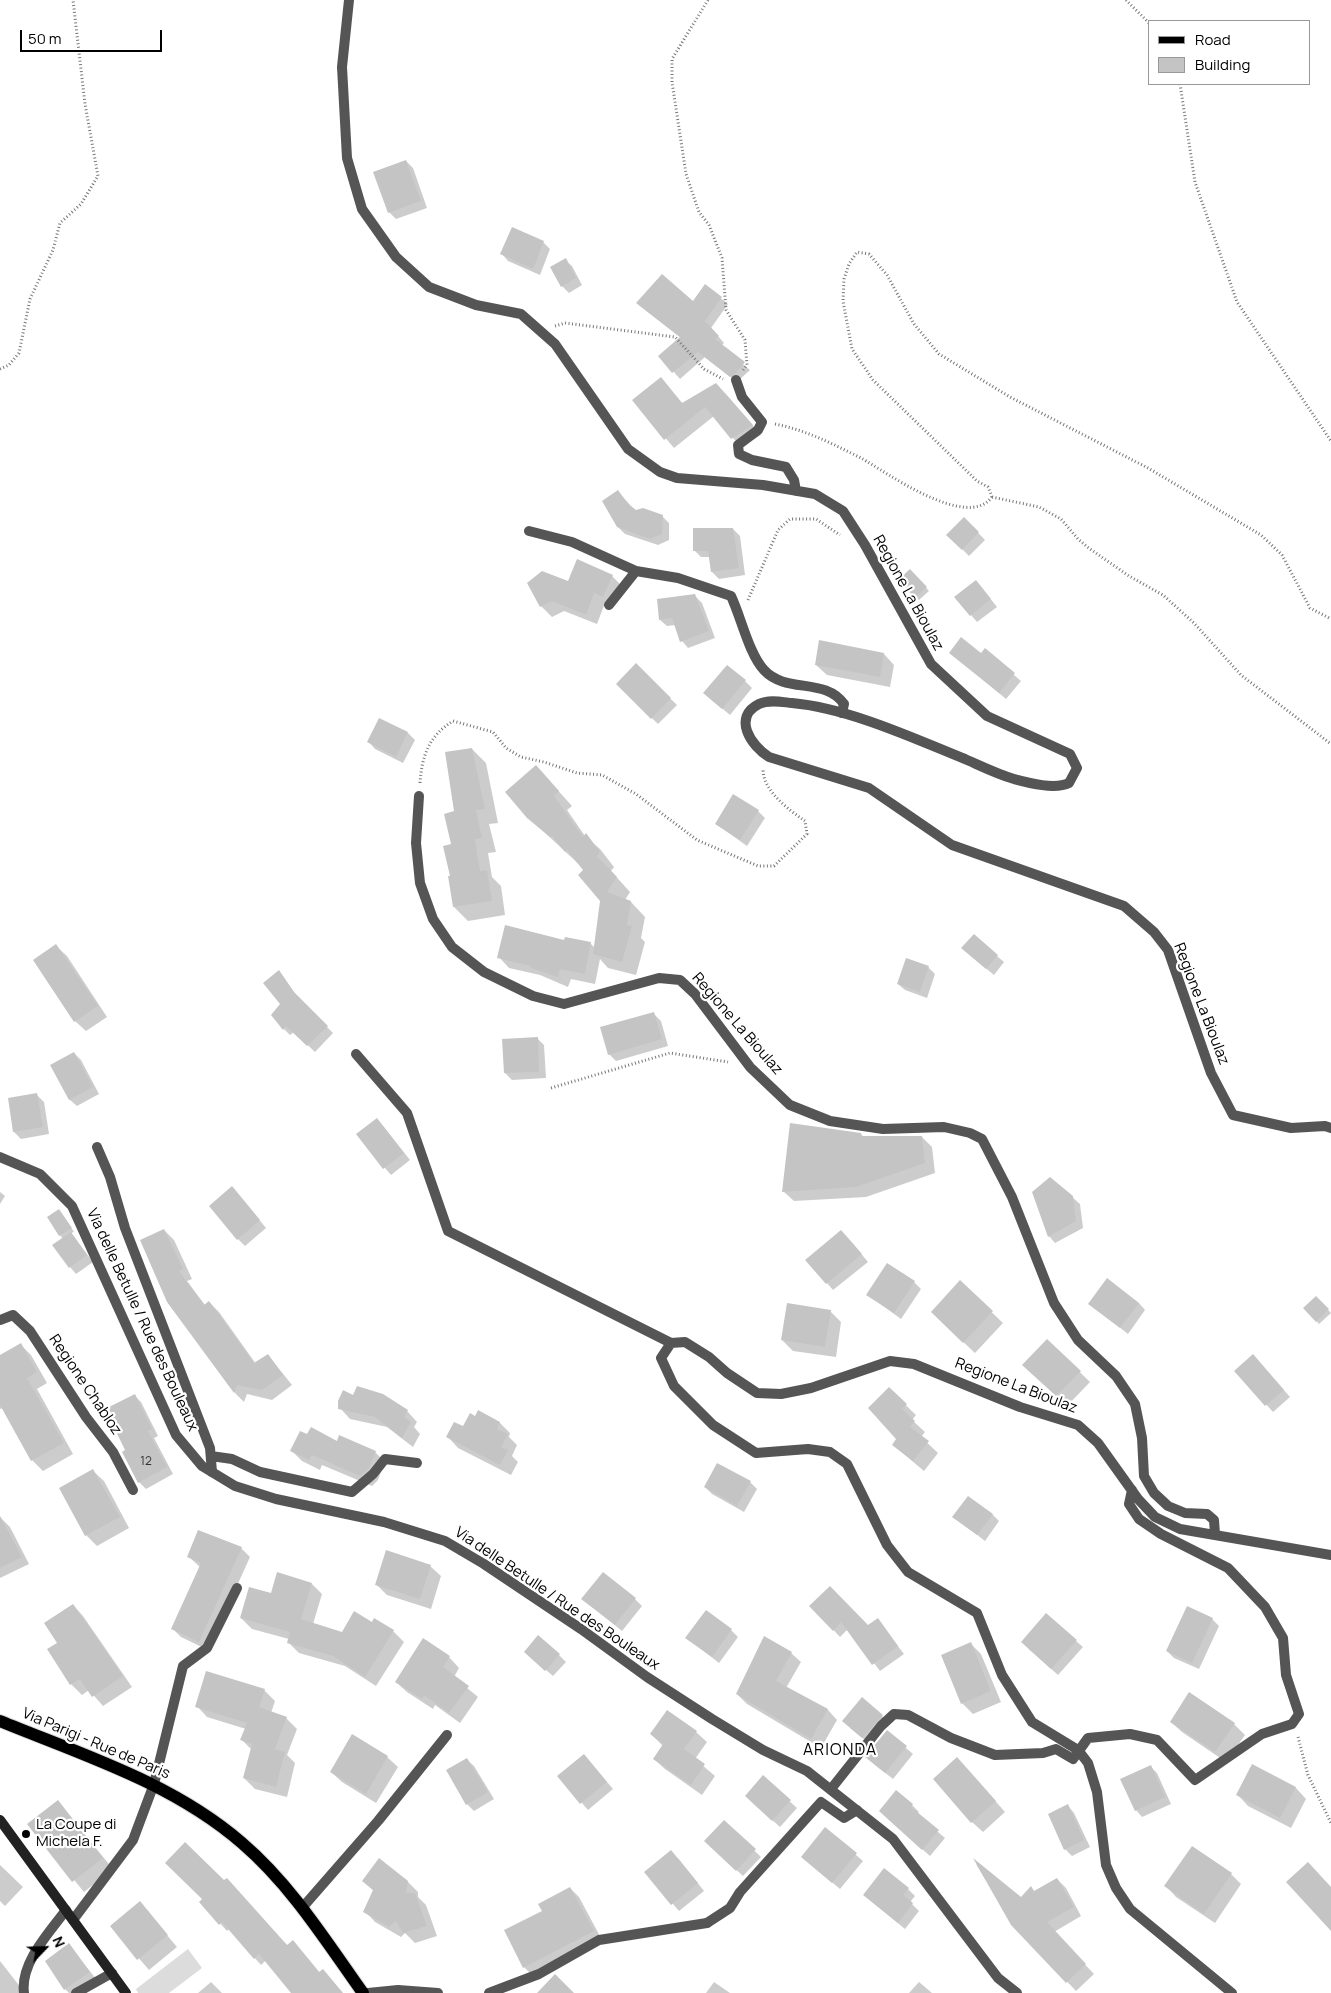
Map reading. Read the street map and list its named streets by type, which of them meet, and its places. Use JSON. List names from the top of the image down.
{
  "streets": {
    "main road": ["Via Parigi - Rue de Paris"],
    "street": ["Regione La Bioulaz", "Via delle Betulle / Rue des Bouleaux", "Regione Chabloz"]
  },
  "districts": ["ARIONDA"],
  "places": ["La Coupe di Michela F."],
  "house_numbers": ["12"],
  "legend": ["Road", "Building"],
  "scale_bar": "50 m",
  "north": "top right"
}
